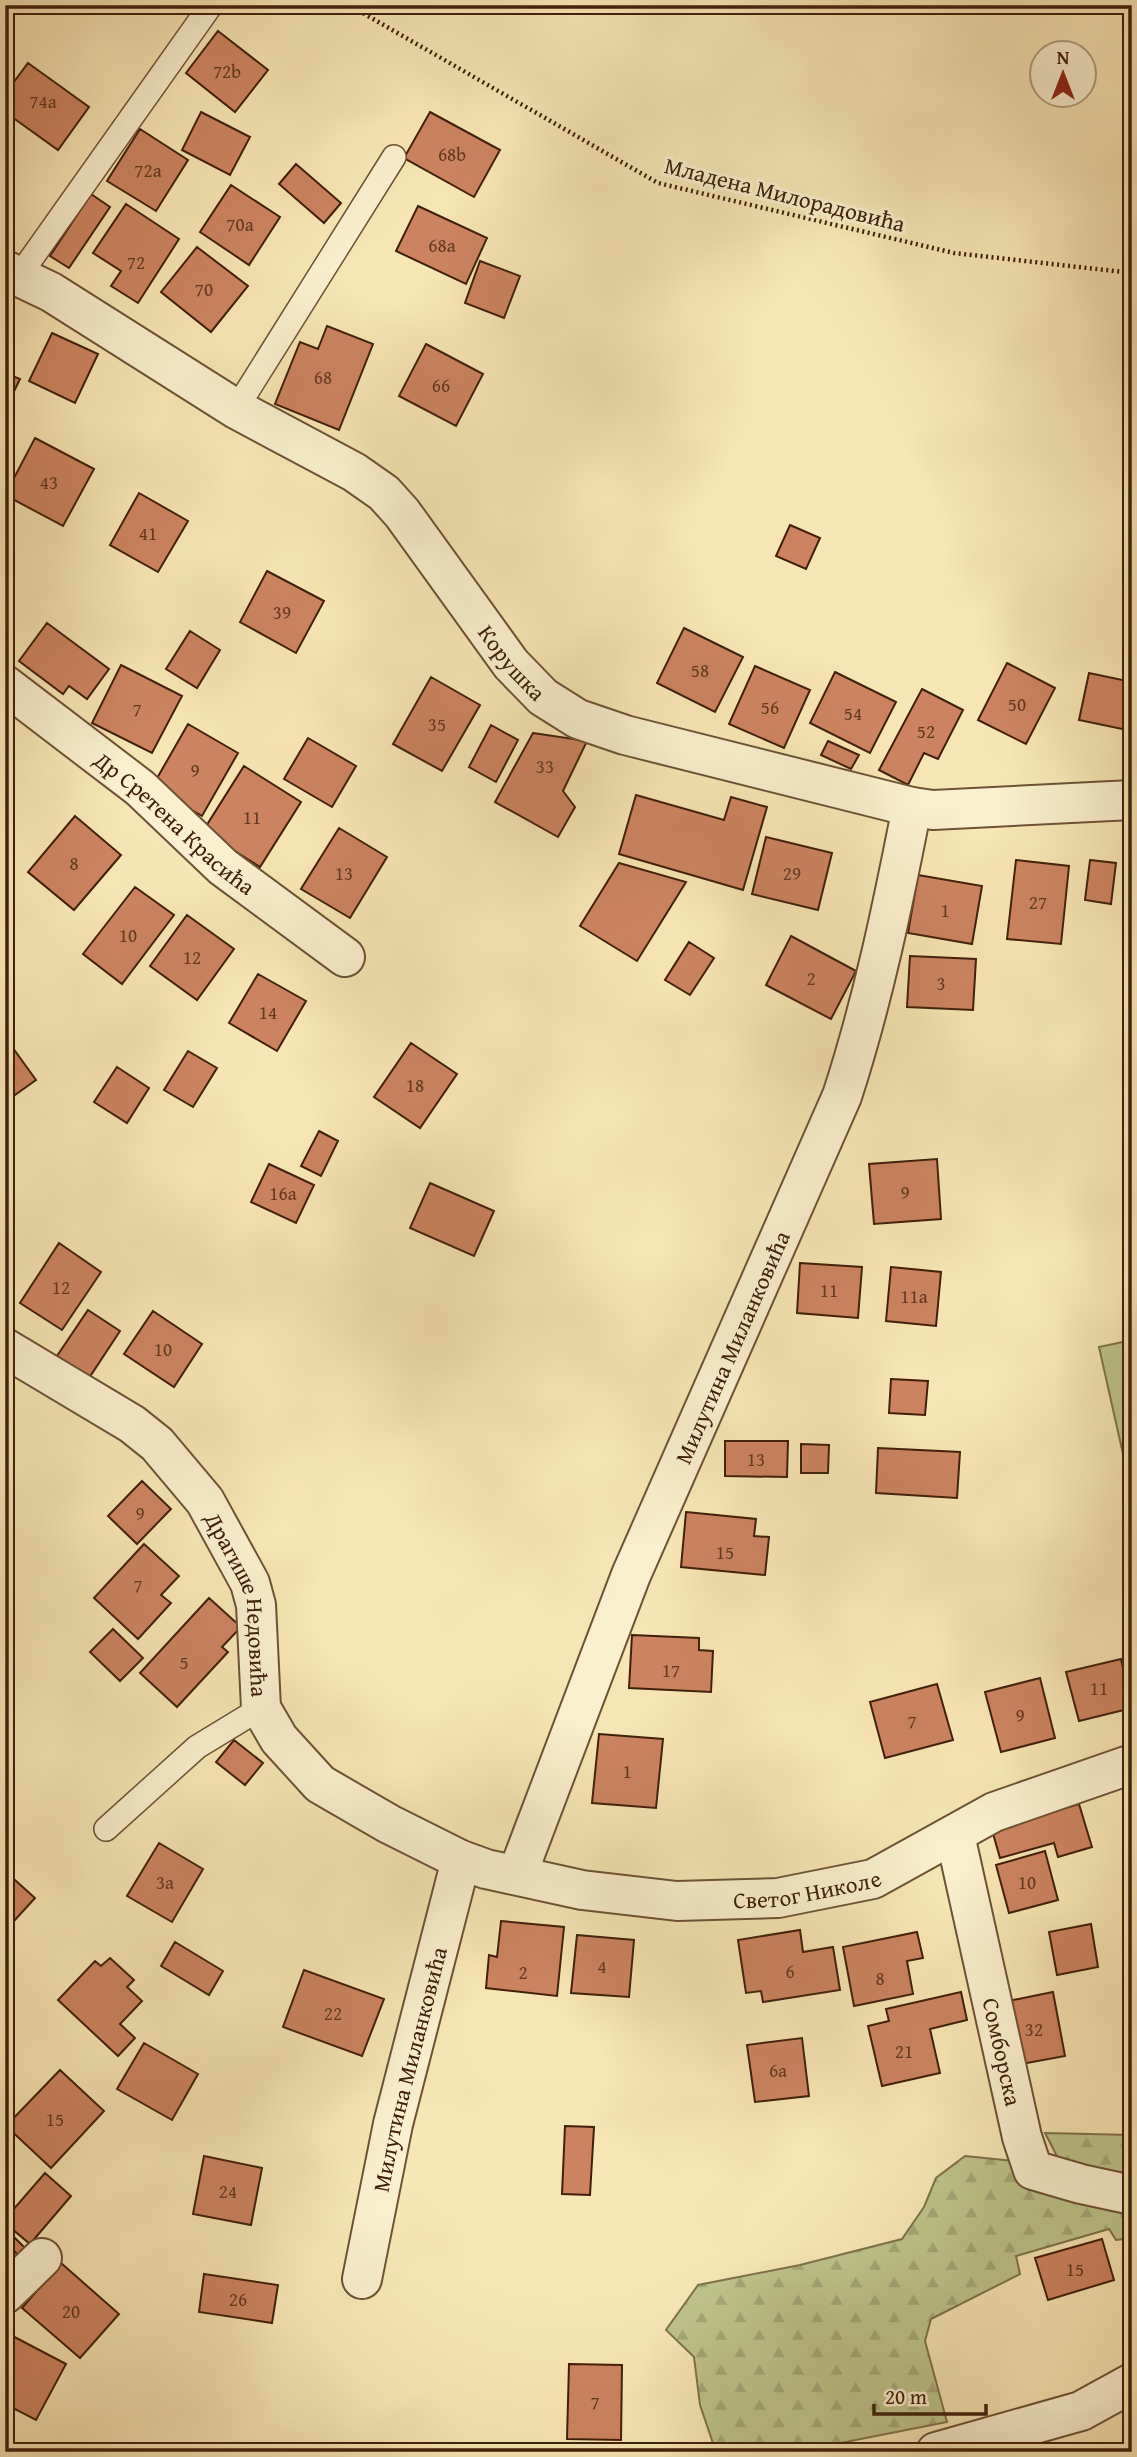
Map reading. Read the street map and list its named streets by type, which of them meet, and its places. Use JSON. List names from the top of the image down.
{
  "streets": {
    "street": [
      "Корушка",
      "Др Сретена Красића",
      "Милутина Миланковића",
      "Драгише Недовића",
      "Светог Николе",
      "Сомборска"
    ],
    "path": ["Младена Милорадовића"]
  },
  "crossings": [
    ["Корушка", "Милутина Миланковића"],
    ["Милутина Миланковића", "Драгише Недовића"],
    ["Милутина Миланковића", "Светог Николе"],
    ["Драгише Недовића", "Светог Николе"],
    ["Светог Николе", "Сомборска"]
  ],
  "house_numbers": [
    "72b",
    "74a",
    "68b",
    "72a",
    "70a",
    "68a",
    "72",
    "70",
    "68",
    "66",
    "43",
    "41",
    "39",
    "58",
    "50",
    "56",
    "7",
    "54",
    "35",
    "52",
    "33",
    "9",
    "11",
    "8",
    "13",
    "29",
    "27",
    "1",
    "10",
    "12",
    "2",
    "3",
    "14",
    "18",
    "9",
    "16a",
    "12",
    "11",
    "11a",
    "10",
    "13",
    "9",
    "15",
    "7",
    "5",
    "17",
    "11",
    "9",
    "7",
    "1",
    "3a",
    "10",
    "4",
    "6",
    "2",
    "8",
    "22",
    "32",
    "21",
    "6a",
    "15",
    "24",
    "15",
    "26",
    "20",
    "7"
  ],
  "scale_bar": "20 m",
  "north": "top"
}
